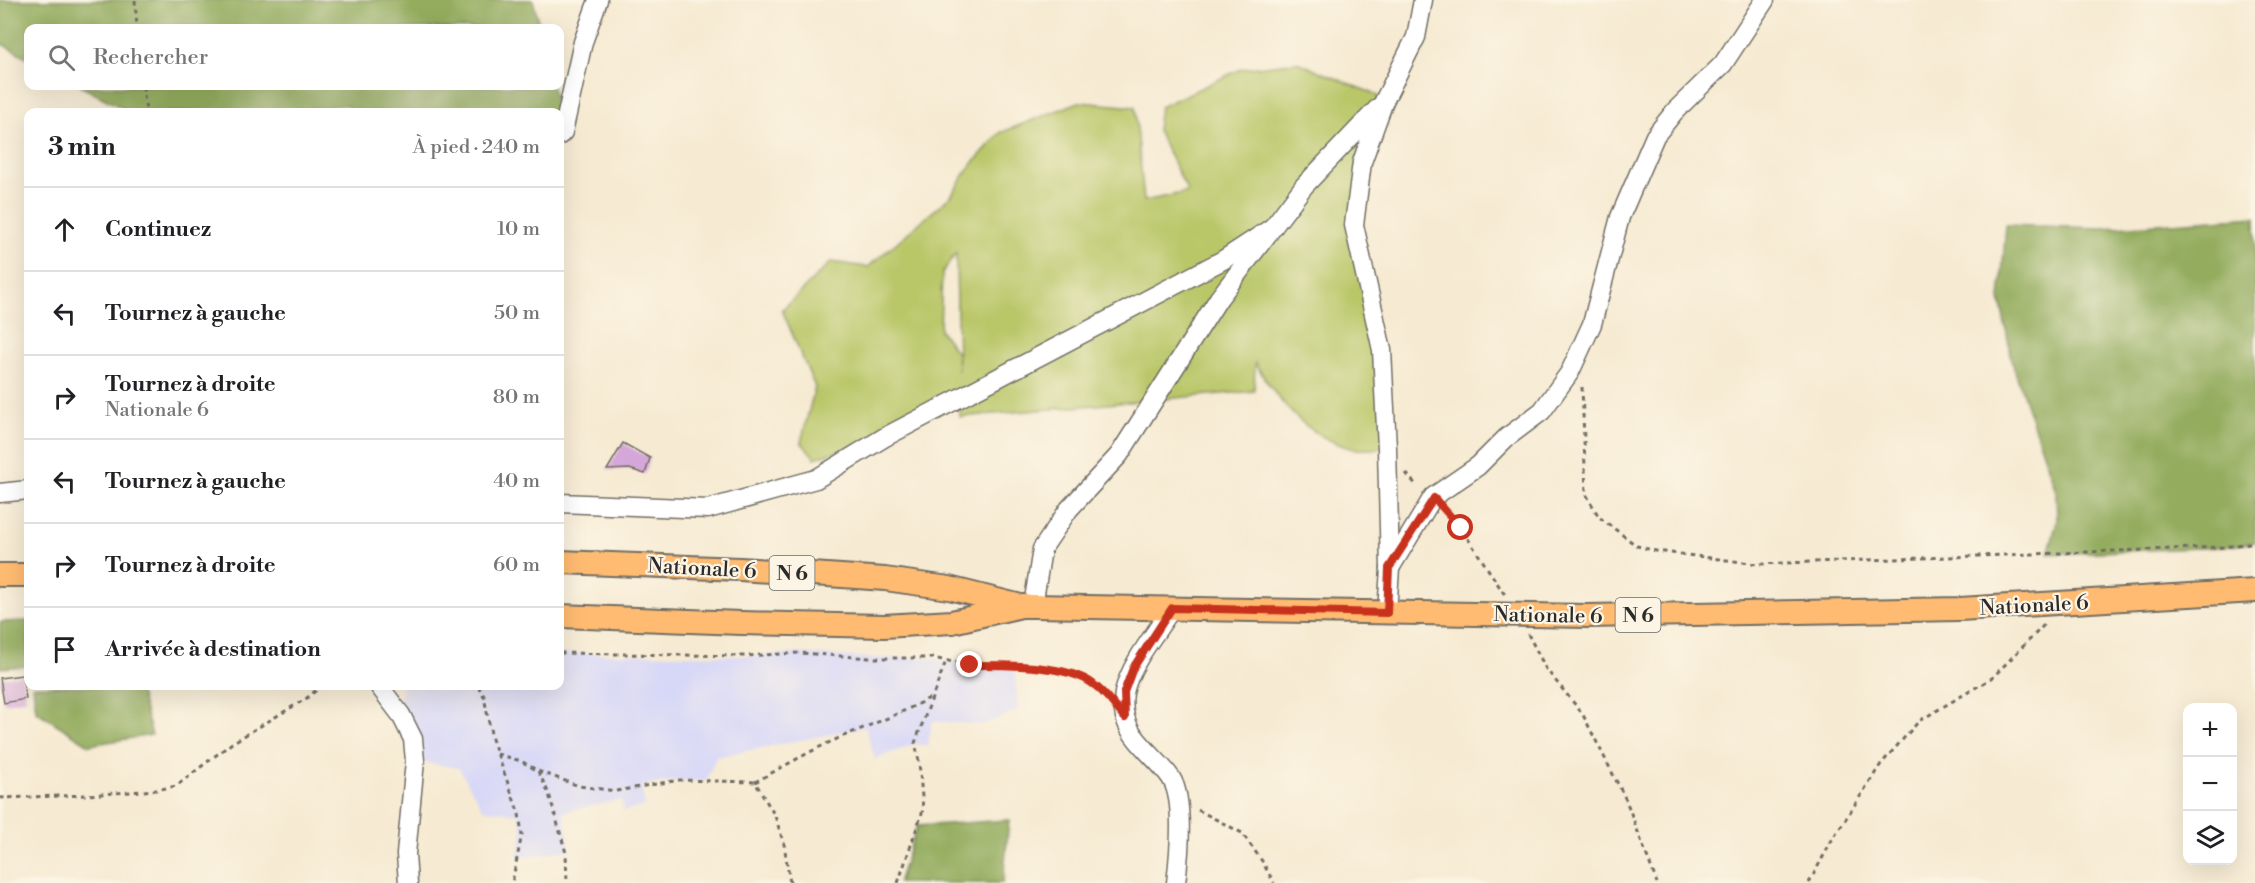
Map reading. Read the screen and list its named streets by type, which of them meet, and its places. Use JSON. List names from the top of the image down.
{
  "streets": {
    "main road": ["Nationale 6", "N 6"]
  },
  "page": {
    "search": "Rechercher",
    "heading": ["3 min", "À pied · 240 m"],
    "list": [
      ["Continuez", "10 m"],
      ["Tournez à gauche", "50 m"],
      ["Tournez à droite", "Nationale 6", "80 m"],
      ["Tournez à gauche", "40 m"],
      ["Tournez à droite", "60 m"],
      "Arrivée à destination"
    ],
    "map_buttons": ["+", "−"]
  }
}
